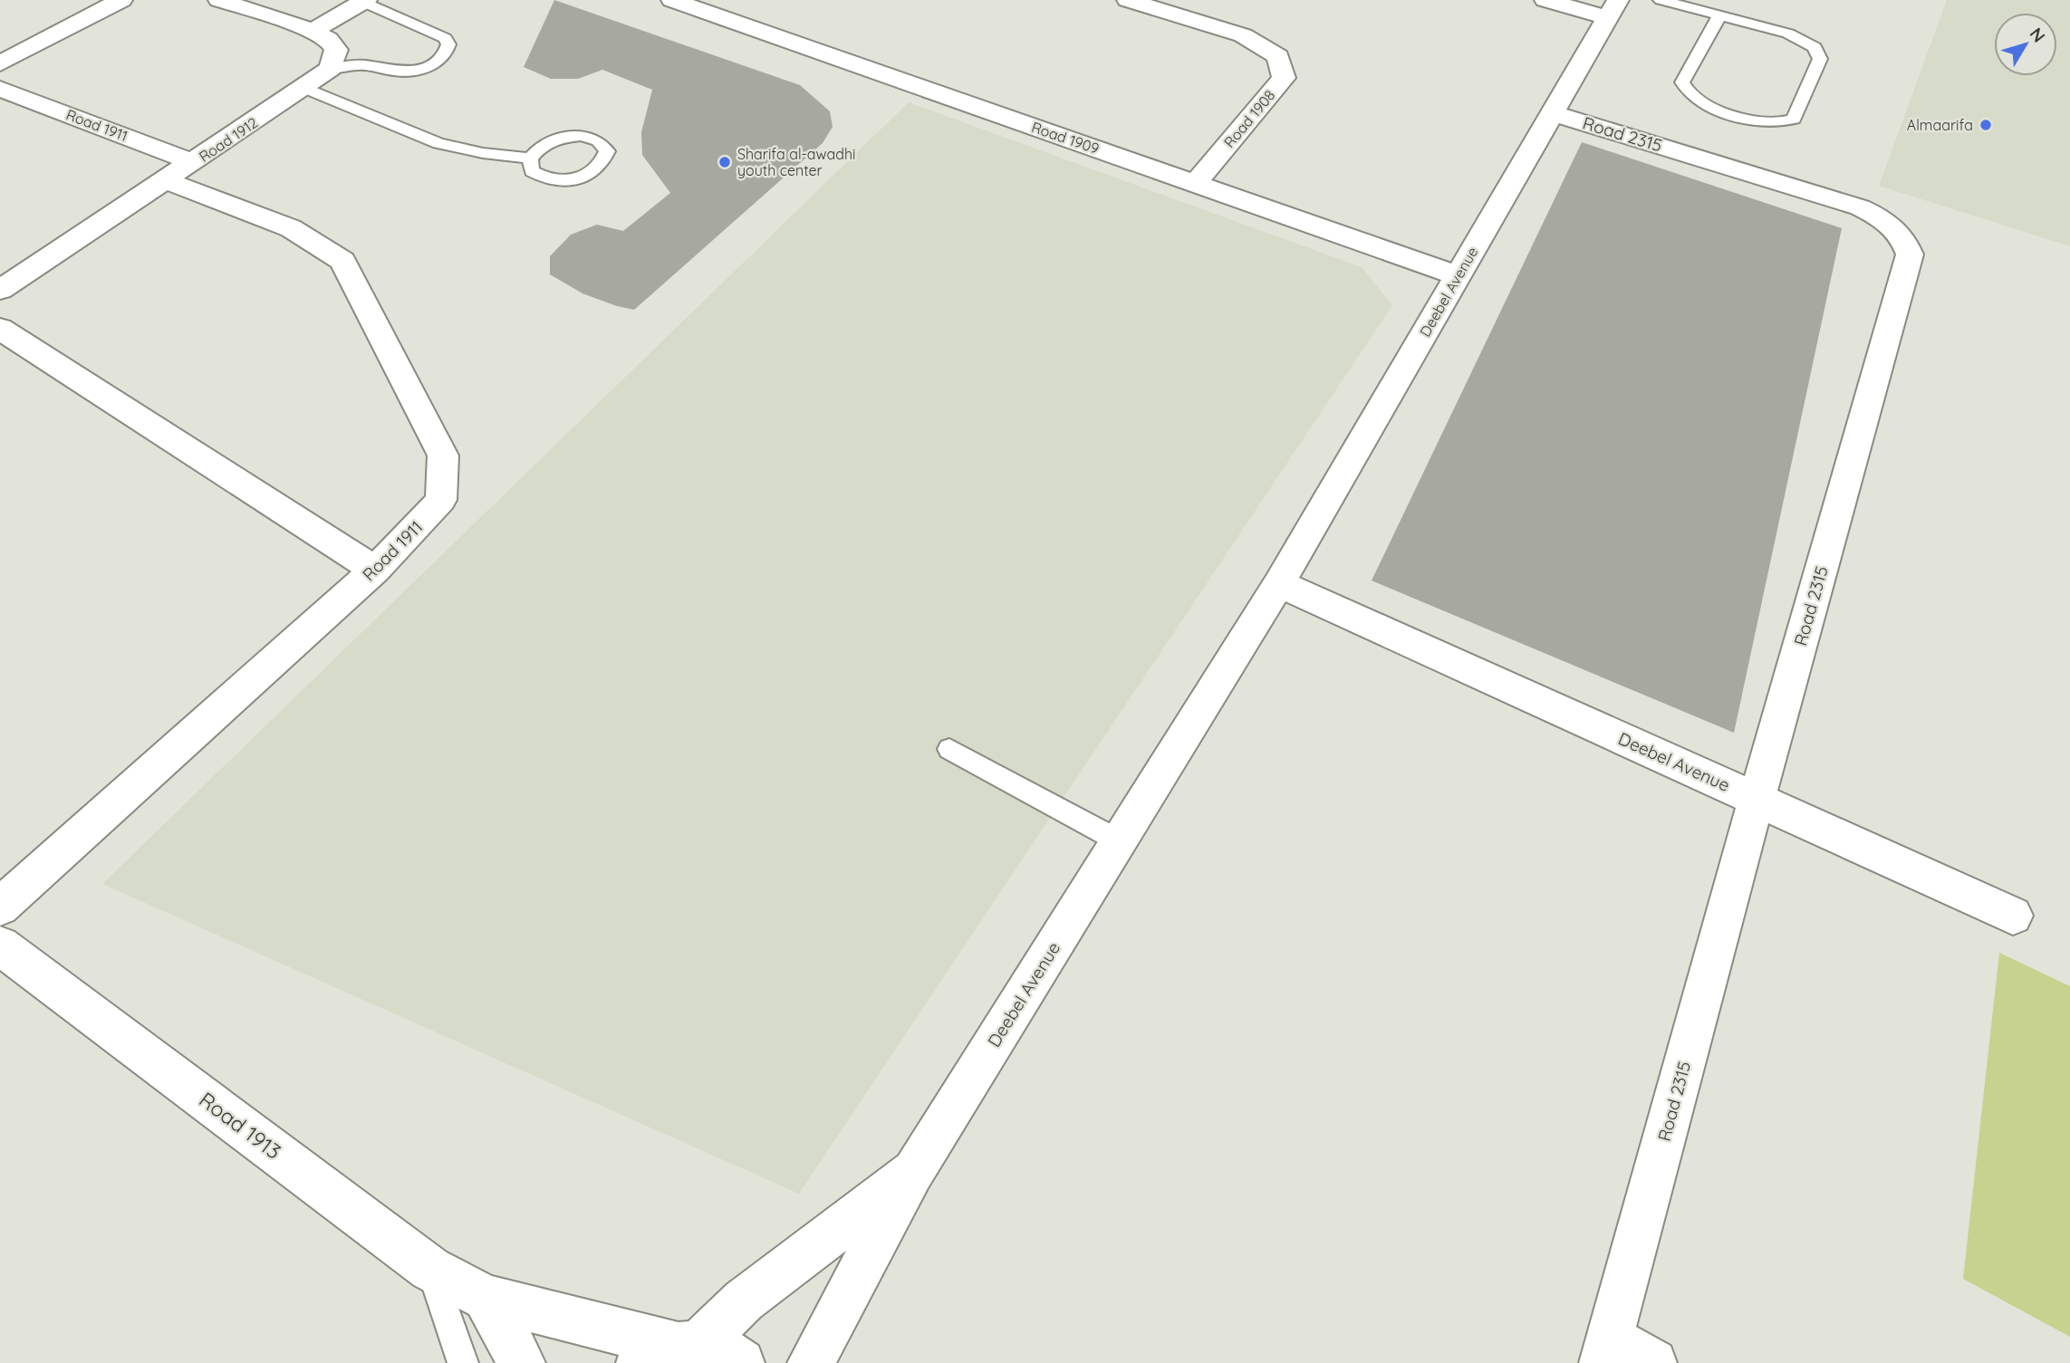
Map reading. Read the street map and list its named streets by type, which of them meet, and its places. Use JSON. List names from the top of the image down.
{
  "streets": {
    "street": [
      "Road 1908",
      "Road 1911",
      "Road 2315",
      "Road 1909",
      "Road 1912",
      "Deebel Avenue",
      "Road 1913"
    ]
  },
  "crossings": [
    ["Road 1908", "Road 1909"],
    ["Road 1911", "Road 1912"],
    ["Road 2315", "Deebel Avenue"],
    ["Road 1909", "Deebel Avenue"],
    ["Deebel Avenue", "Road 1913"]
  ],
  "places": ["Almaarifa", "Sharifa al-awadhi youth center"],
  "north": "top right"
}
